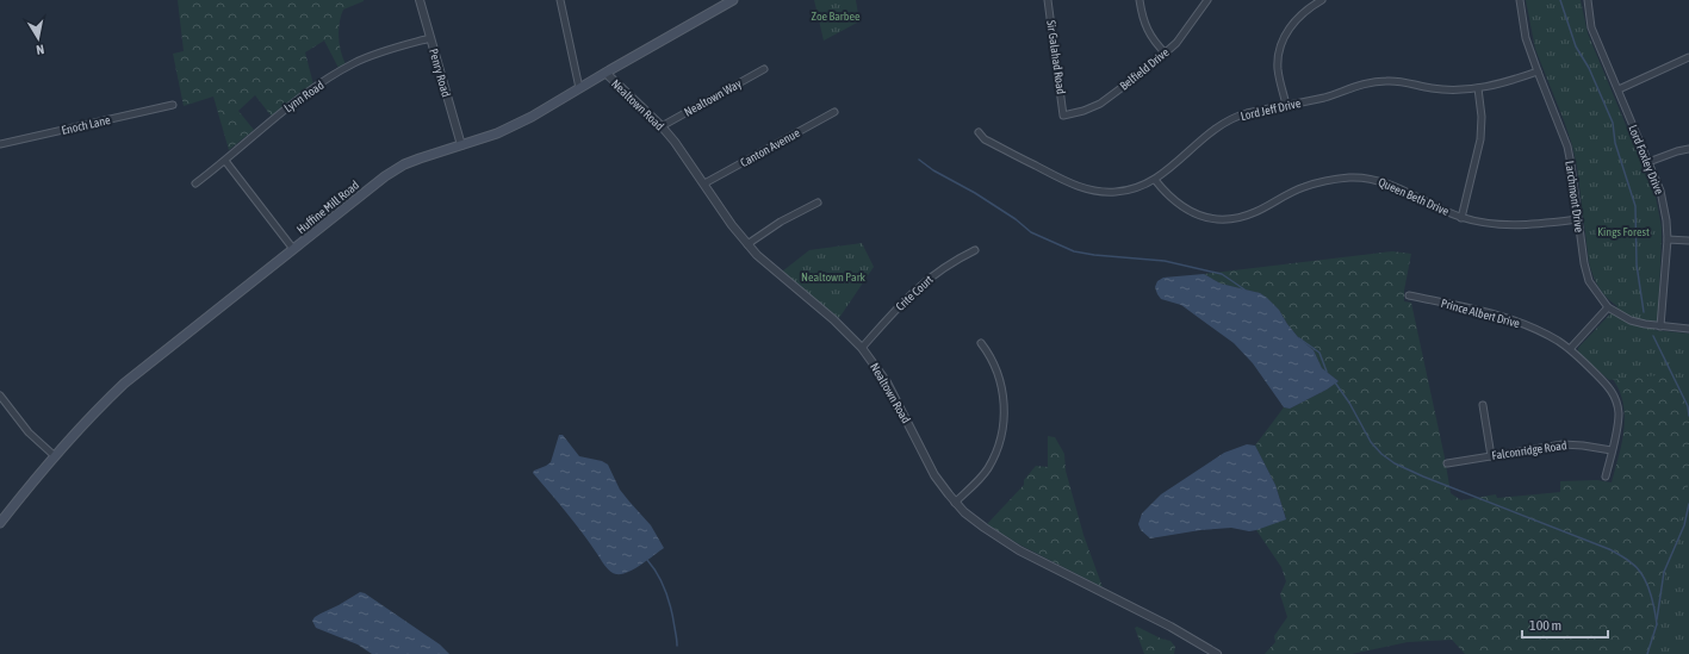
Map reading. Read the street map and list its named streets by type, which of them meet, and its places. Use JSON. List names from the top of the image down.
{
  "streets": {
    "main road": ["Huffine Mill Road"],
    "street": [
      "Sir Galahad Road",
      "Belfield Drive",
      "Penry Road",
      "Lynn Road",
      "Nealtown Way",
      "Nealtown Road",
      "Lord Jeff Drive",
      "Enoch Lane",
      "Canton Avenue",
      "Lord Foxley Drive",
      "Queen Beth Drive",
      "Larchmont Drive",
      "Crite Court",
      "Prince Albert Drive",
      "Falconridge Road"
    ]
  },
  "crossings": [
    ["Sir Galahad Road", "Belfield Drive"],
    ["Penry Road", "Lynn Road"],
    ["Penry Road", "Huffine Mill Road"],
    ["Nealtown Way", "Nealtown Road"],
    ["Nealtown Road", "Canton Avenue"],
    ["Nealtown Road", "Huffine Mill Road"],
    ["Nealtown Road", "Crite Court"],
    ["Lord Jeff Drive", "Queen Beth Drive"],
    ["Lord Jeff Drive", "Larchmont Drive"],
    ["Lord Foxley Drive", "Larchmont Drive"],
    ["Queen Beth Drive", "Larchmont Drive"],
    ["Prince Albert Drive", "Falconridge Road"]
  ],
  "parks": ["Zoe Barbee", "Kings Forest", "Nealtown Park"],
  "scale_bar": "100 m",
  "north": "bottom"
}
